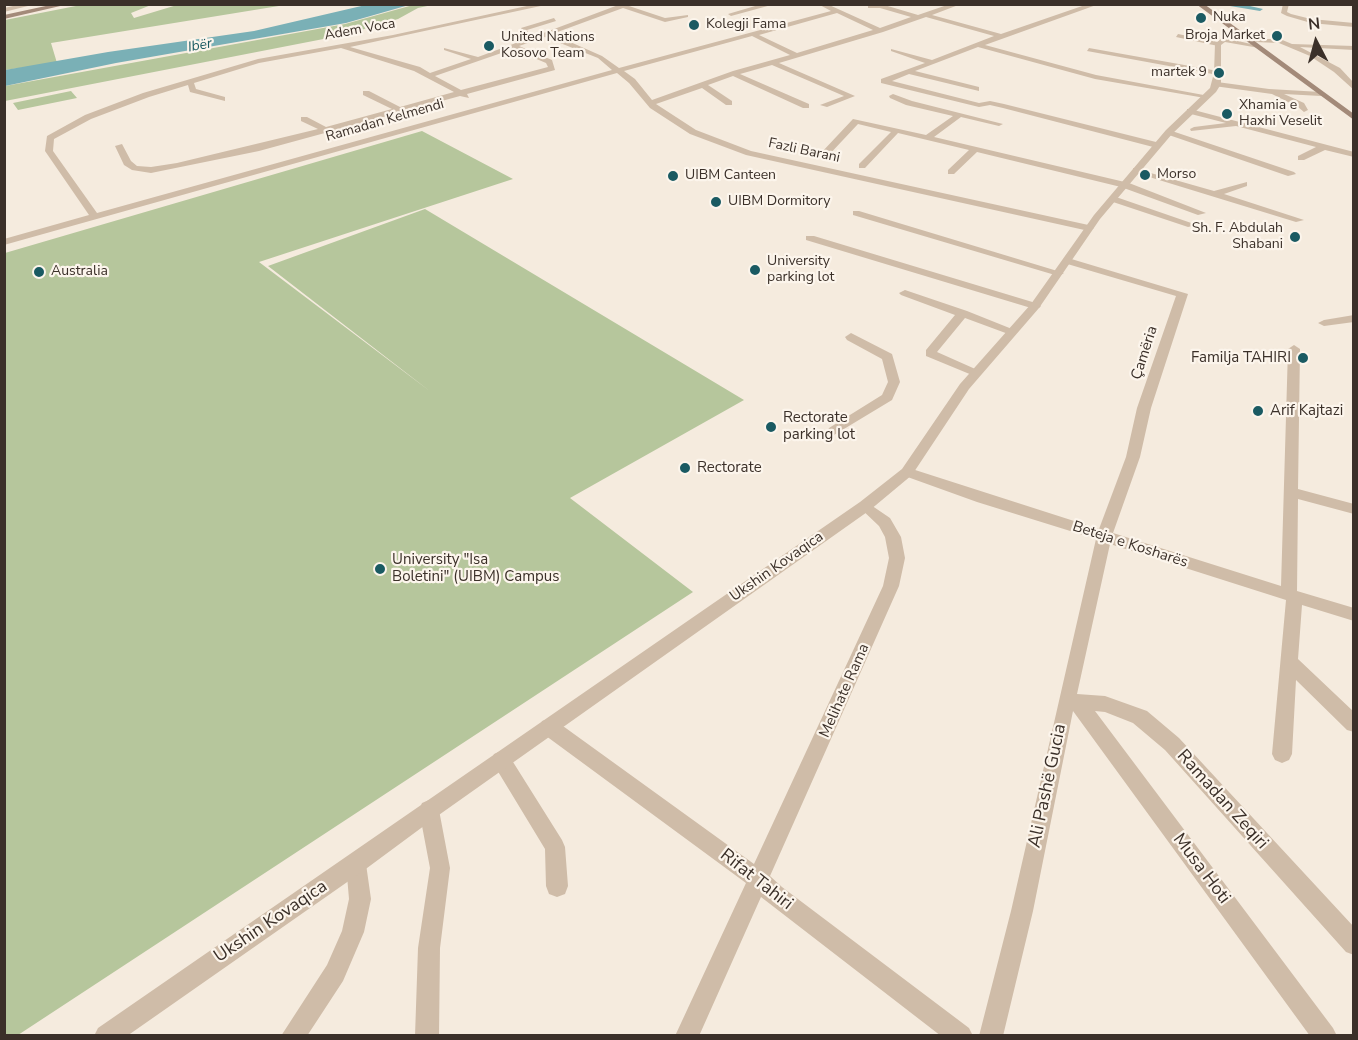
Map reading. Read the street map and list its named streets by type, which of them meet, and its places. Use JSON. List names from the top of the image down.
{
  "streets": {
    "street": [
      "Adem Voca",
      "Ramadan Kelmendi",
      "Fazli Barani",
      "Çamëria",
      "Beteja e Kosharës",
      "Ukshin Kovaqica",
      "Melihate Rama",
      "Ali Pashë Gucia",
      "Ramadan Zeqiri",
      "Musa Hoti",
      "Rifat Tahiri"
    ]
  },
  "crossings": [
    ["Adem Voca", "Ramadan Kelmendi"],
    ["Ramadan Kelmendi", "Fazli Barani"],
    ["Fazli Barani", "Ukshin Kovaqica"],
    ["Çamëria", "Beteja e Kosharës"],
    ["Çamëria", "Ukshin Kovaqica"],
    ["Çamëria", "Ali Pashë Gucia"],
    ["Beteja e Kosharës", "Ukshin Kovaqica"],
    ["Beteja e Kosharës", "Ali Pashë Gucia"],
    ["Ukshin Kovaqica", "Melihate Rama"],
    ["Ukshin Kovaqica", "Rifat Tahiri"],
    ["Melihate Rama", "Rifat Tahiri"],
    ["Ali Pashë Gucia", "Ramadan Zeqiri"],
    ["Ali Pashë Gucia", "Musa Hoti"],
    ["Ramadan Zeqiri", "Musa Hoti"]
  ],
  "water": ["Ibër"],
  "places": [
    "Nuka",
    "Kolegji Fama",
    "Broja Market",
    "United Nations Kosovo Team",
    "martek 9",
    "Xhamia e Haxhi Veselit",
    "Morso",
    "UIBM Canteen",
    "UIBM Dormitory",
    "Sh. F. Abdulah Shabani",
    "University parking lot",
    "Australia",
    "Familja TAHIRI",
    "Arif Kajtazi",
    "Rectorate parking lot",
    "Rectorate",
    "University \"Isa Boletini\" (UIBM) Campus"
  ],
  "north": "top"
}
